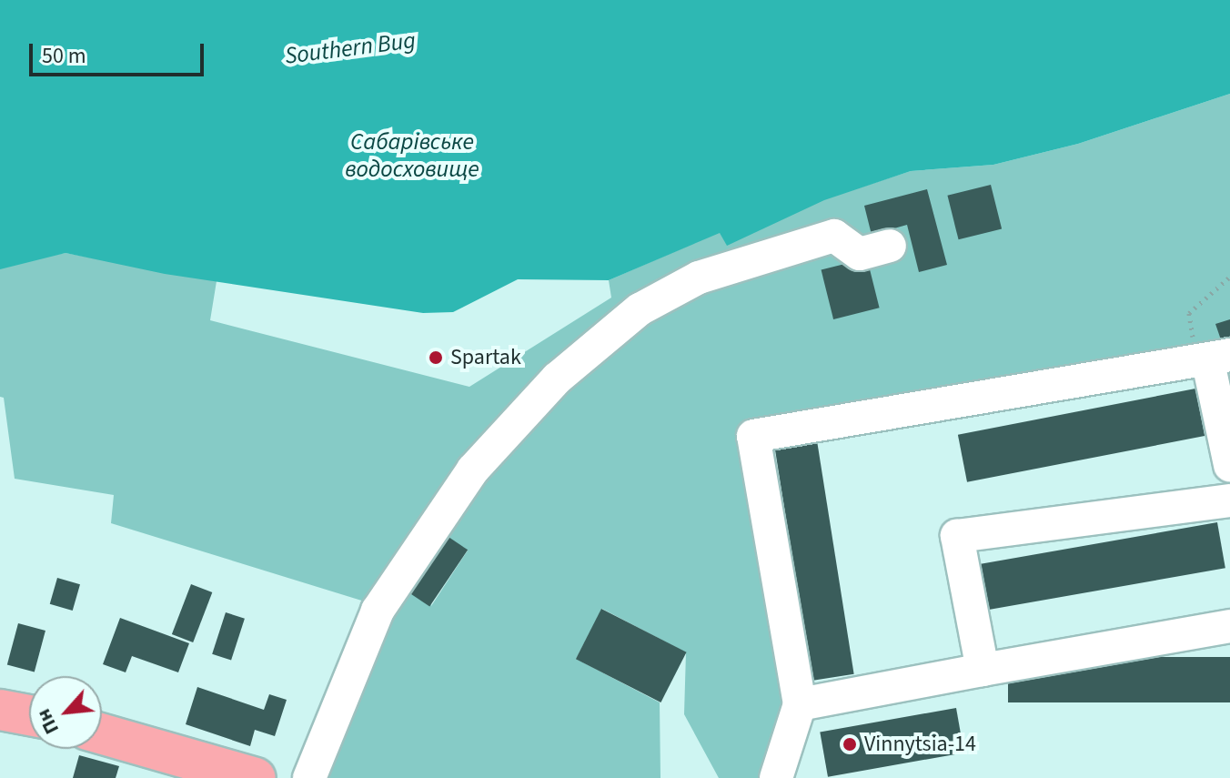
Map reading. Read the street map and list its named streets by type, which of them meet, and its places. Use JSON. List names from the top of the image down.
{
  "water": ["Southern Bug", "Сабарівське водосховище"],
  "places": ["Spartak", "Vinnytsia-14"],
  "scale_bar": "50 m",
  "north": "bottom left"
}
